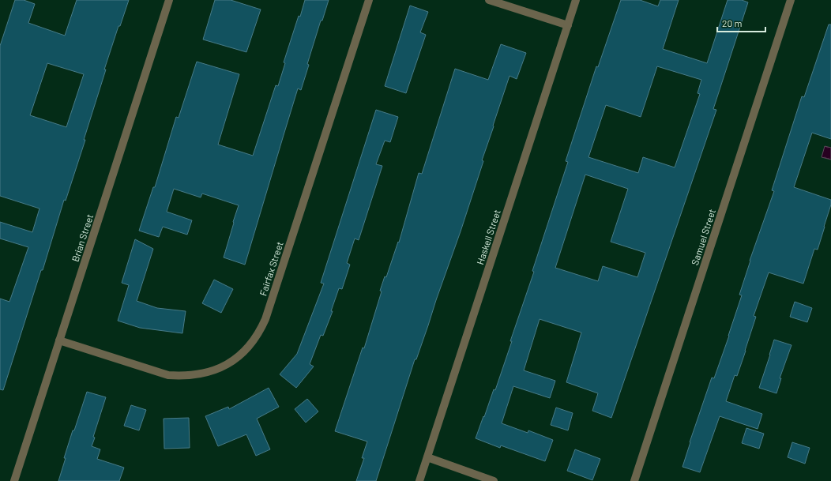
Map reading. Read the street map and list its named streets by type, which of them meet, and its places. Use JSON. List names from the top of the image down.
{
  "streets": {
    "street": [
      "Haskell Street",
      "Samuel Street",
      "Brian Street",
      "Fairfax Street"
    ]
  },
  "crossings": [
    ["Brian Street", "Fairfax Street"]
  ],
  "scale_bar": "20 m"
}
